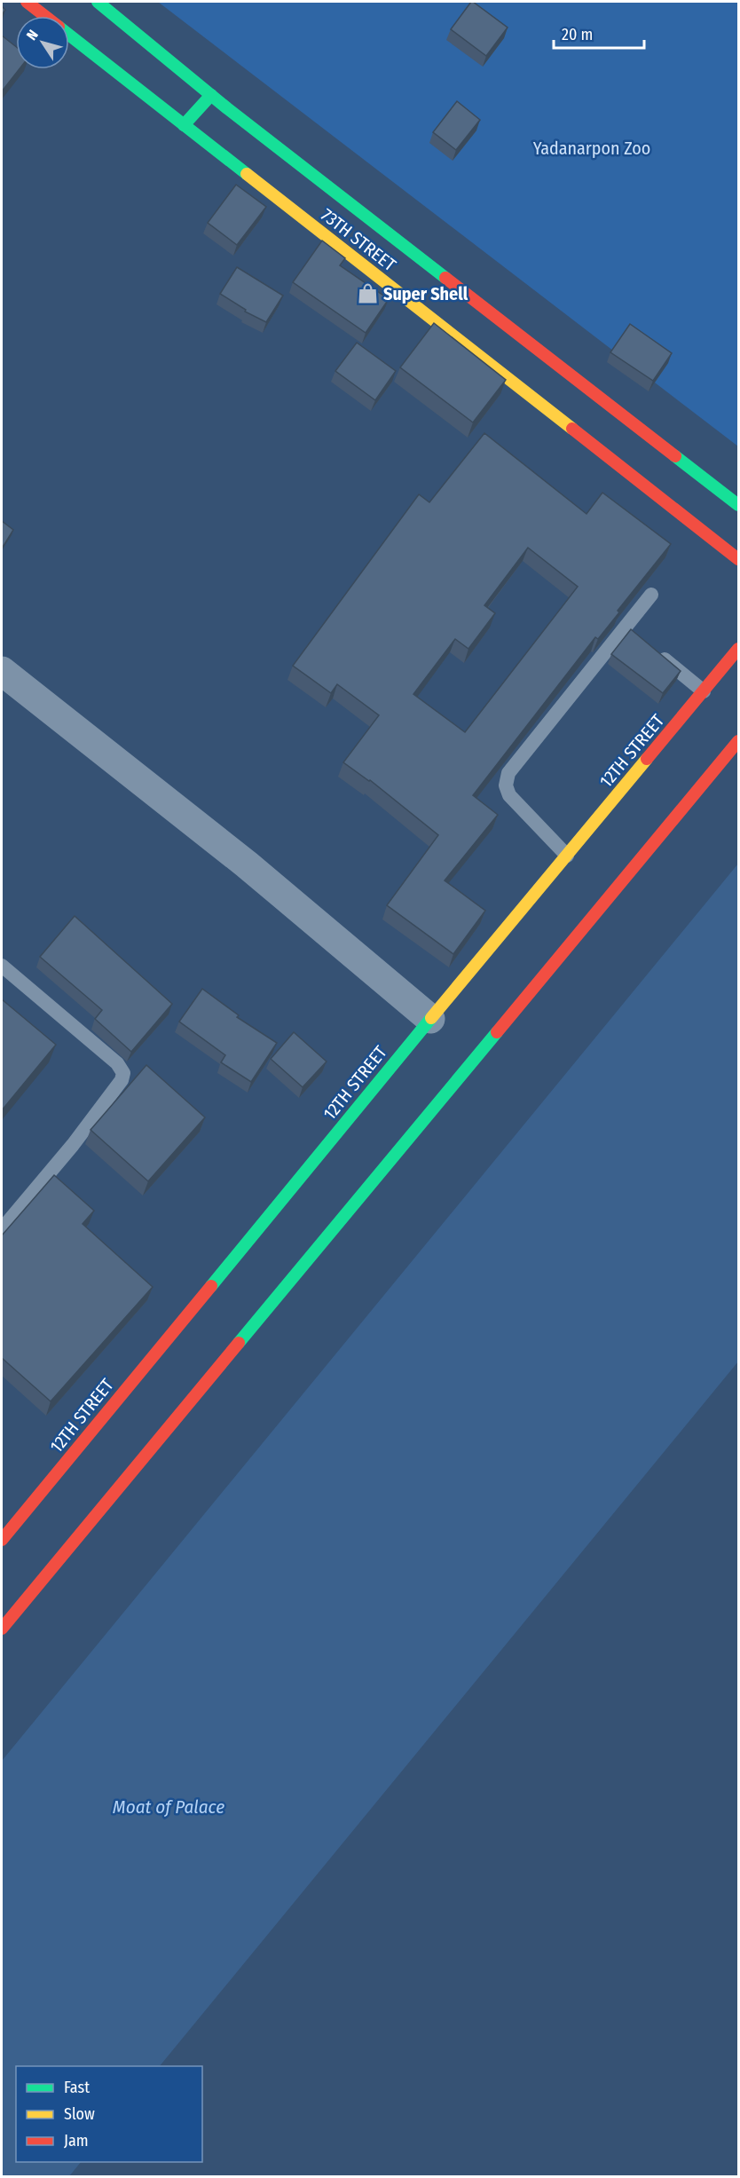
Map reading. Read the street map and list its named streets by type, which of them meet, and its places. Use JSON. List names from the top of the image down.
{
  "streets": {
    "main road": ["73TH STREET", "12TH STREET"]
  },
  "water": ["Moat of Palace"],
  "parks": ["Yadanarpon Zoo"],
  "places": {
    "shop": ["Super Shell"]
  },
  "legend": ["Fast", "Slow", "Jam"],
  "scale_bar": "20 m",
  "north": "top left"
}
